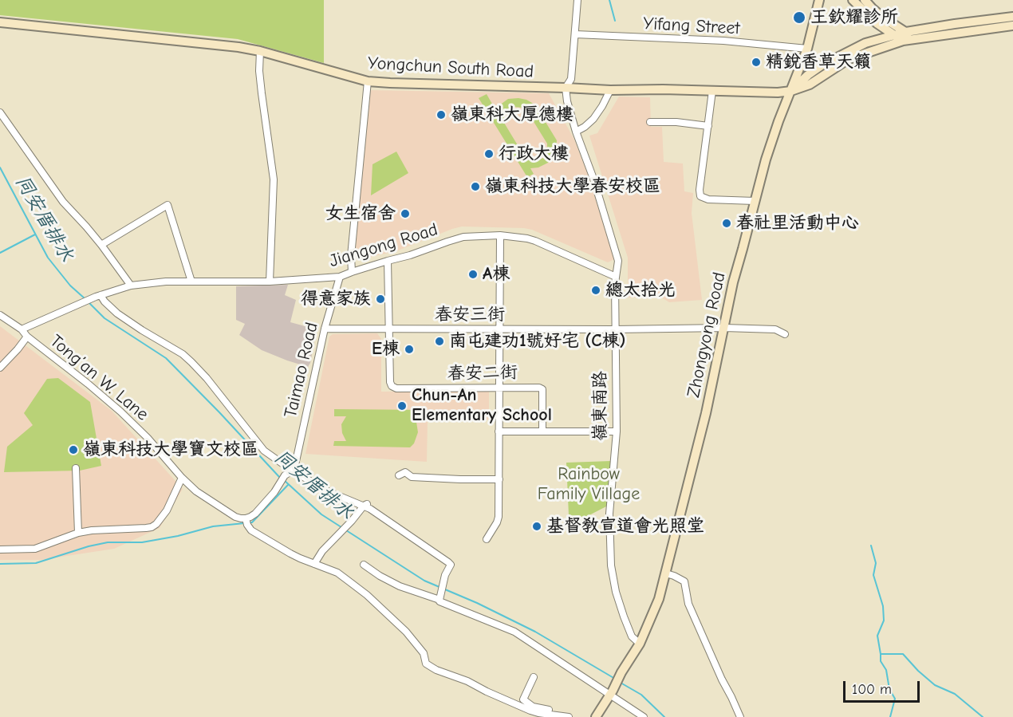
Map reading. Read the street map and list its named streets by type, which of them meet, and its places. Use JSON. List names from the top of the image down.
{
  "streets": {
    "street": [
      "Yifang Street",
      "Yongchun South Road",
      "Jiangong Road",
      "春安三街",
      "Zhongyong Road",
      "Taimao Road",
      "春安二街",
      "Tong’an W. Lane",
      "嶺東南路"
    ]
  },
  "crossings": [
    ["Yifang Street", "Zhongyong Road"],
    ["Yongchun South Road", "Zhongyong Road"],
    ["Yongchun South Road", "嶺東南路"],
    ["Jiangong Road", "Taimao Road"],
    ["Jiangong Road", "春安二街"],
    ["Jiangong Road", "Tong’an W. Lane"],
    ["Jiangong Road", "嶺東南路"],
    ["春安三街", "Taimao Road"],
    ["春安三街", "春安二街"],
    ["春安三街", "嶺東南路"],
    ["Zhongyong Road", "嶺東南路"]
  ],
  "water": ["同安厝排水"],
  "parks": ["Rainbow Family Village"],
  "places": [
    "王欽耀診所",
    "精銳香草天籟",
    "嶺東科大厚德樓",
    "行政大樓",
    "嶺東科技大學春安校區",
    "女生宿舍",
    "春社里活動中心",
    "A棟",
    "總太拾光",
    "得意家族",
    "南屯建功1號好宅 (C棟)",
    "E棟",
    "Chun-An Elementary School",
    "嶺東科技大學寶文校區",
    "基督教宣道會光照堂"
  ],
  "scale_bar": "100 m"
}
